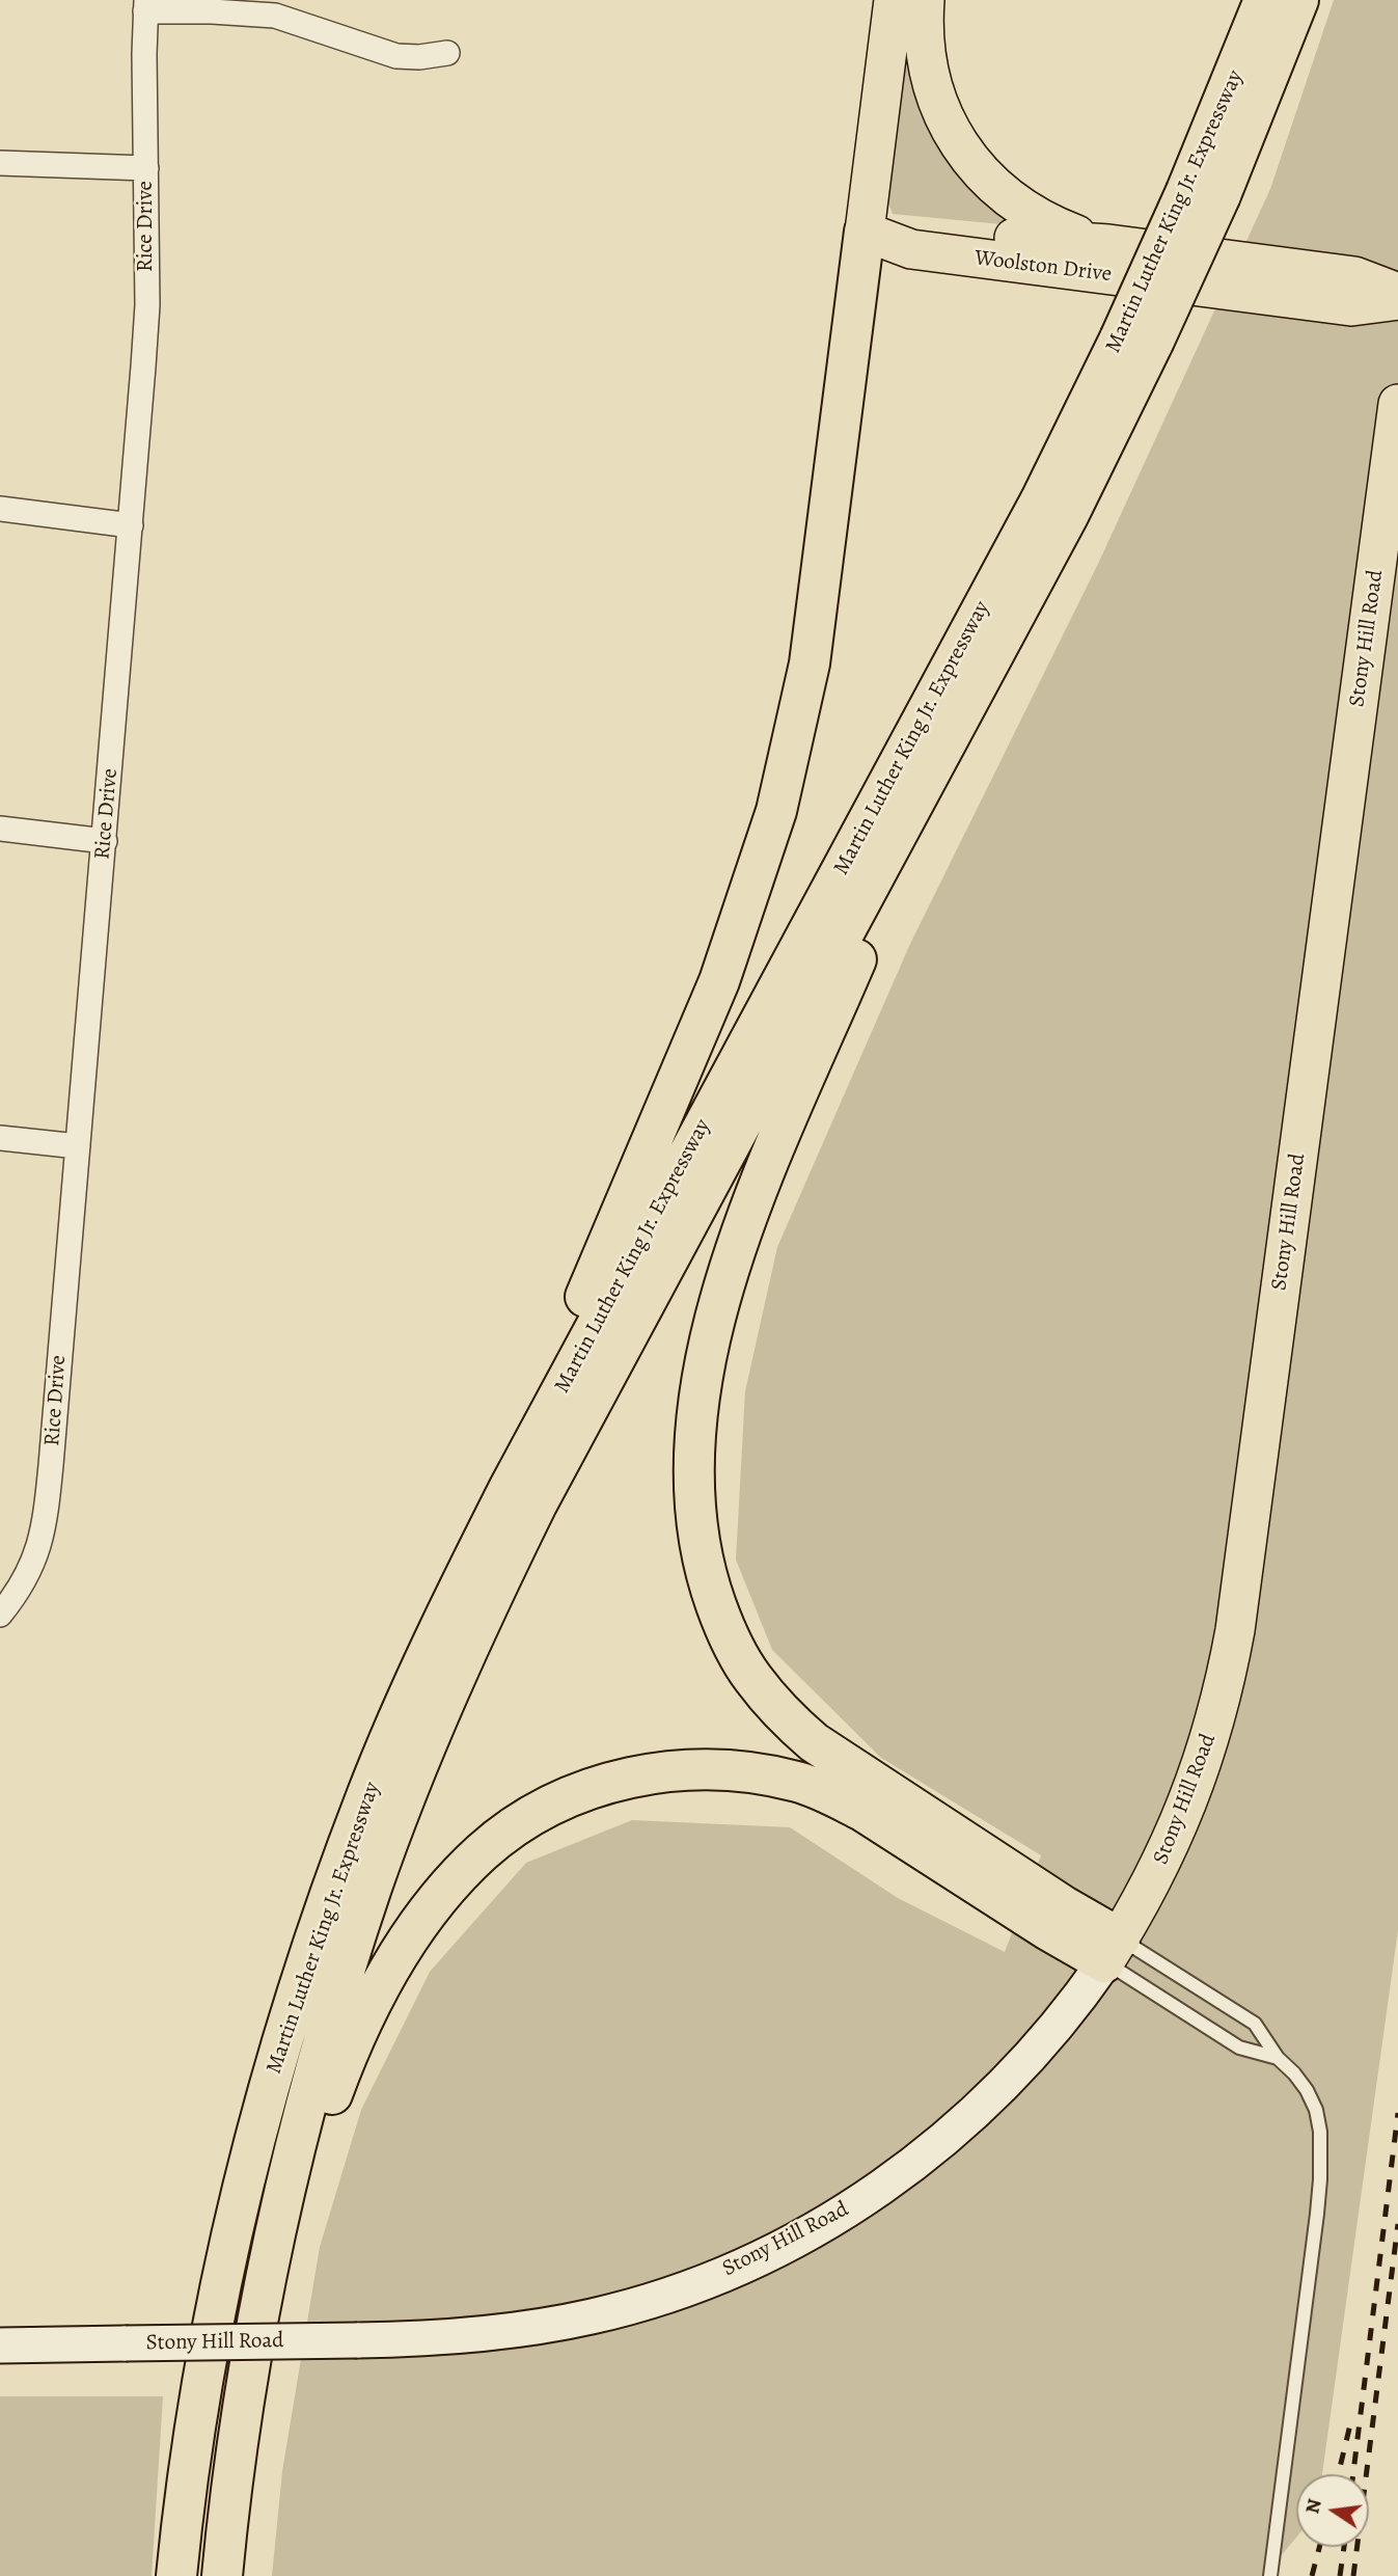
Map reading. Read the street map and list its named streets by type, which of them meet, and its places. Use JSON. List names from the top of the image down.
{
  "streets": {
    "highway": ["Martin Luther King Jr. Expressway"],
    "main road": ["Woolston Drive", "Stony Hill Road"],
    "street": ["Rice Drive"]
  },
  "north": "left"
}
